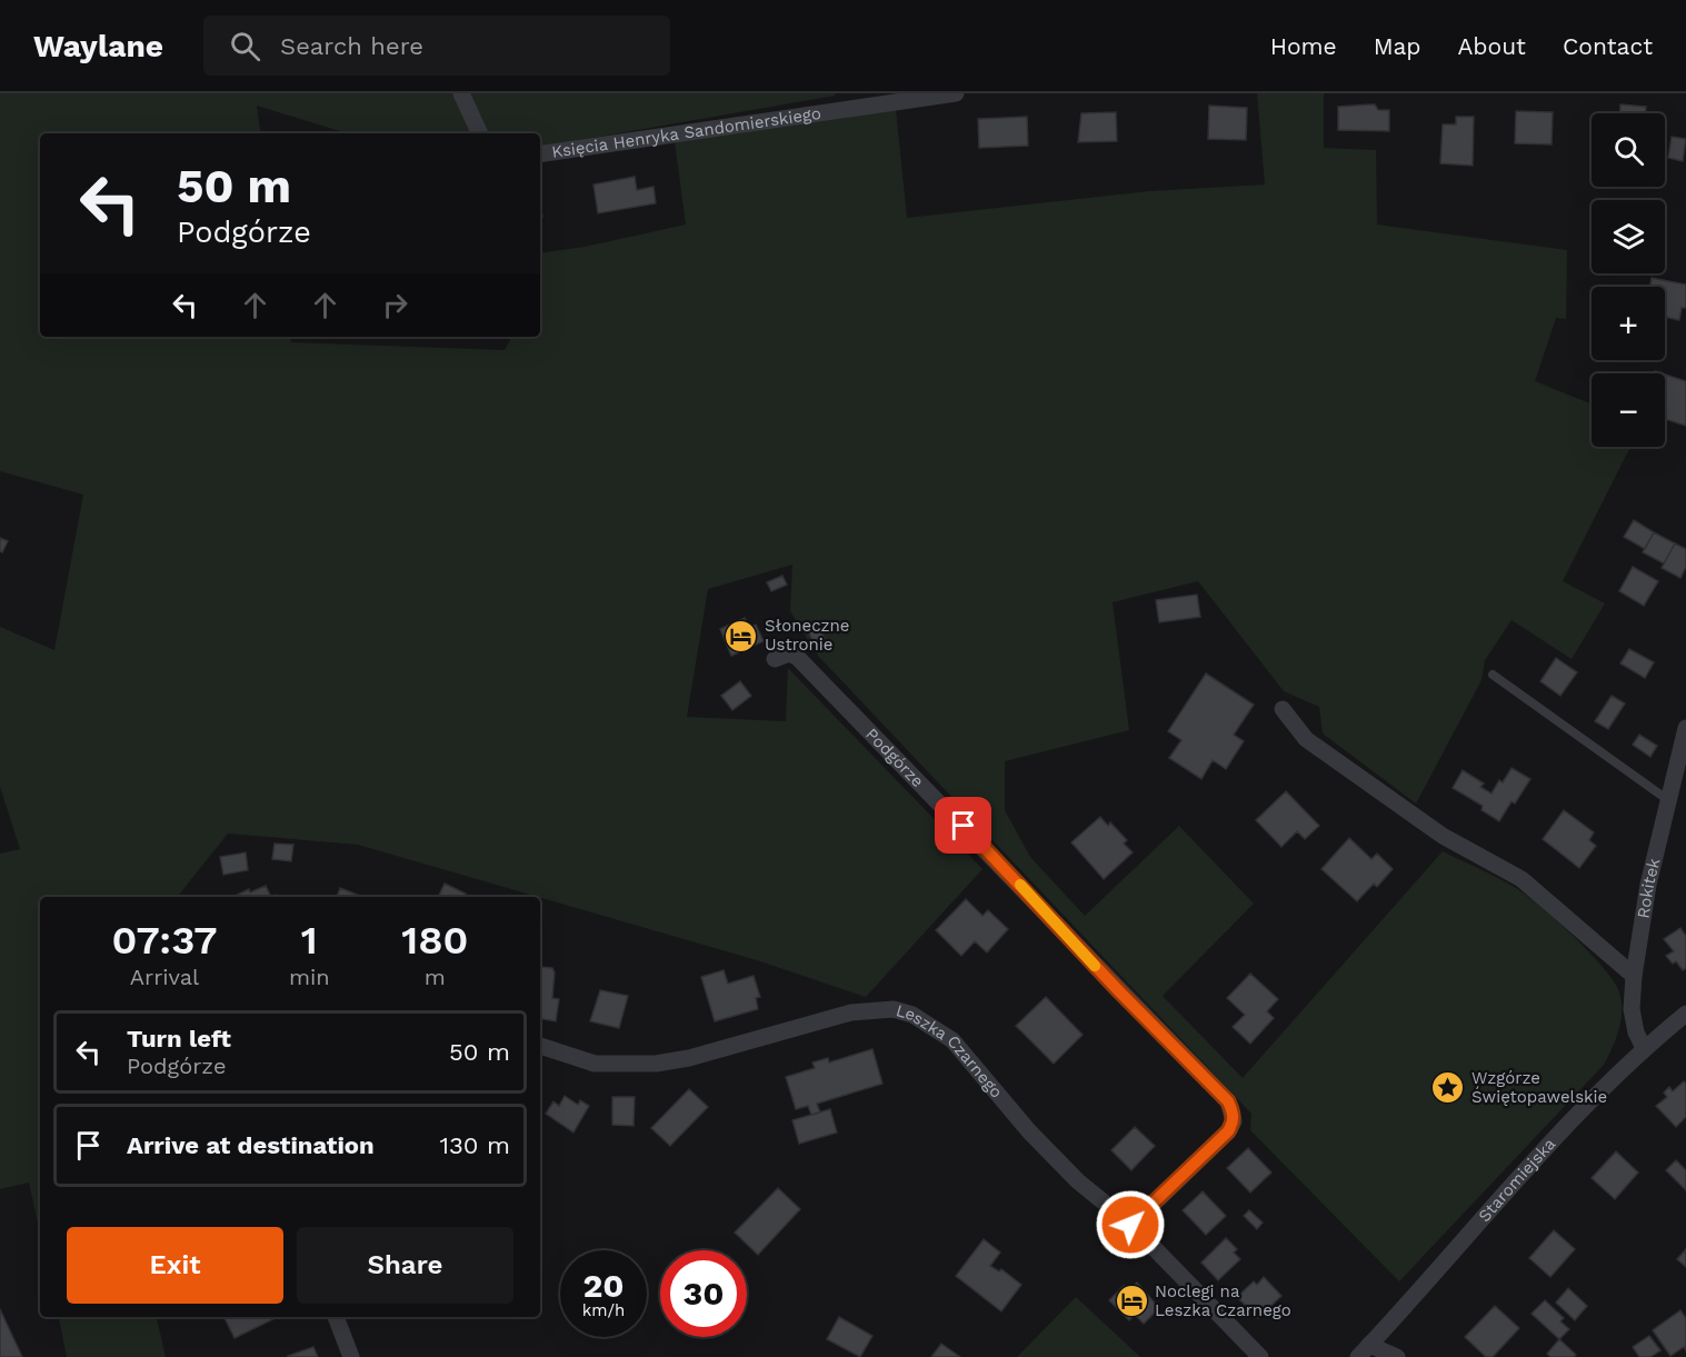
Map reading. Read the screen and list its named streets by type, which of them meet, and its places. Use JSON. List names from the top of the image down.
{
  "streets": {
    "street": [
      "Księcia Henryka Sandomierskiego",
      "Podgórze",
      "Rokitek",
      "Leszka Czarnego",
      "Staromiejska"
    ]
  },
  "crossings": [
    ["Podgórze", "Leszka Czarnego"],
    ["Rokitek", "Staromiejska"]
  ],
  "places": {
    "hotel": ["Słoneczne Ustronie", "Noclegi na Leszka Czarnego"],
    "place": ["Wzgórze Świętopawelskie"]
  },
  "page": {
    "header": "Waylane",
    "search": "Search here",
    "nav": [
      "Home",
      "Map",
      "About",
      "Contact"
    ],
    "map_buttons": ["+", "−"],
    "turn": ["50 m", "Podgórze"],
    "eta": [
      "07:37",
      "Arrival",
      "1",
      "min",
      "180",
      "m"
    ],
    "list": [
      {
        "name": "Turn left",
        "note": "Podgórze",
        "value": "50 m"
      },
      {
        "name": "Arrive at destination",
        "value": "130 m"
      }
    ],
    "buttons": ["Exit", "Share"],
    "speed": "20 km/h",
    "limit": "30"
  }
}
